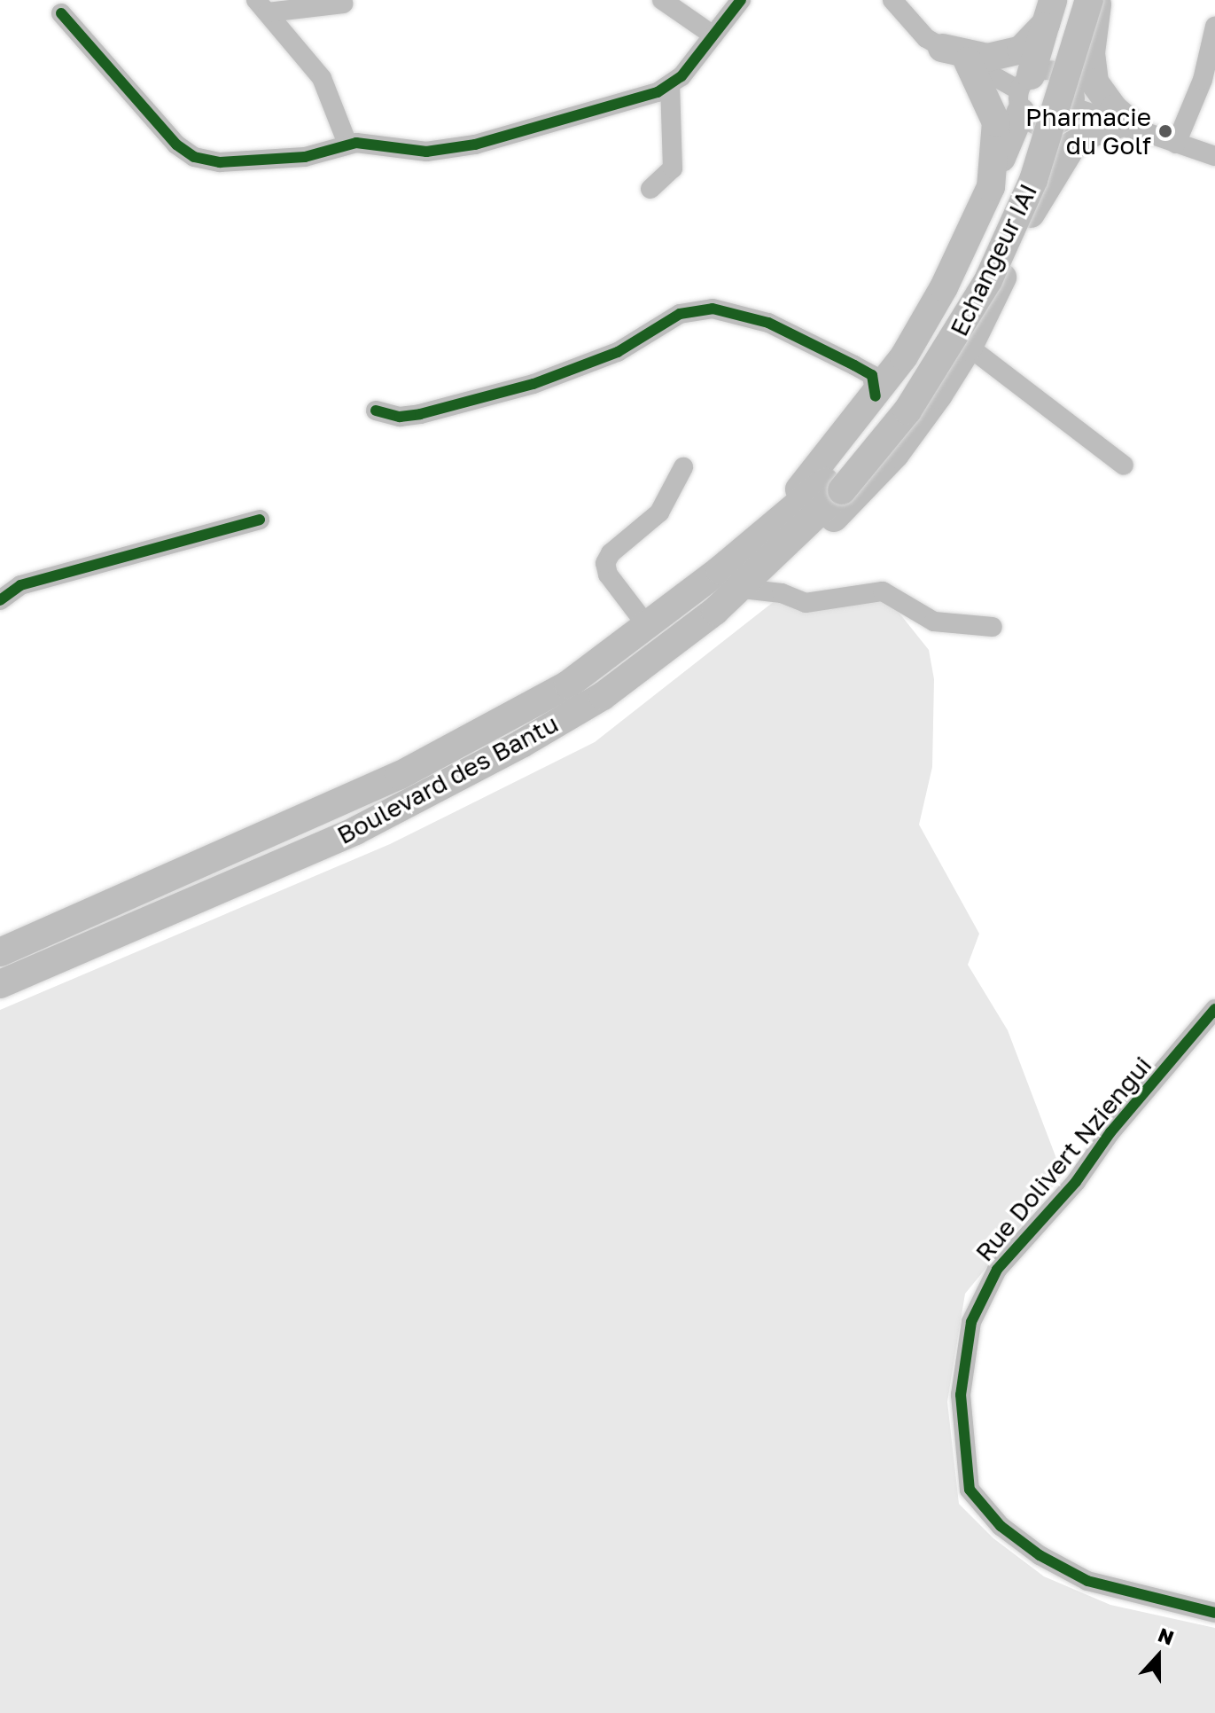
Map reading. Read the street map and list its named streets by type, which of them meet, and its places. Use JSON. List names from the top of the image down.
{
  "streets": {
    "highway": ["Echangeur IAI", "Boulevard des Bantu"],
    "street": ["Rue Dolivert Nziengui"]
  },
  "crossings": [
    ["Echangeur IAI", "Boulevard des Bantu"]
  ],
  "places": ["Pharmacie du Golf"],
  "north": "top"
}
